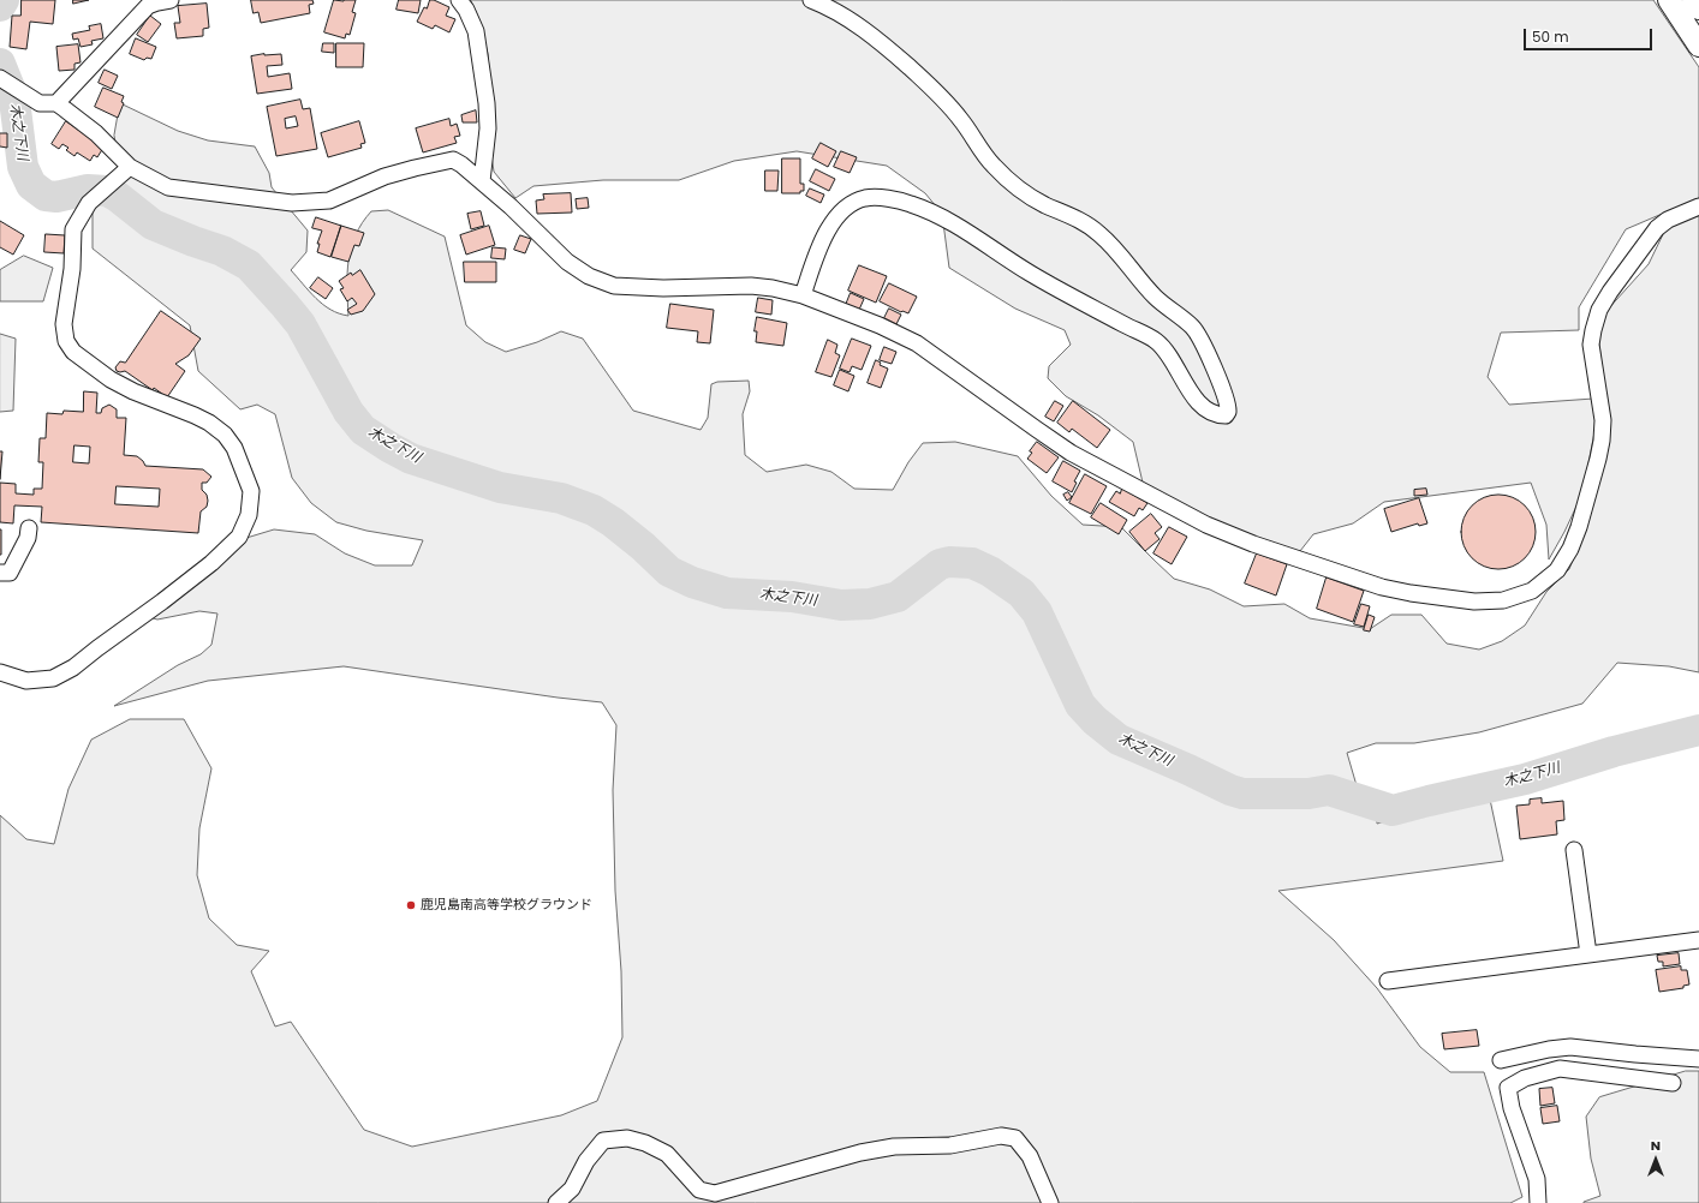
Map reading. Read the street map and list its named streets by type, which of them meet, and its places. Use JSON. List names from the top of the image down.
{
  "water": ["木之下川"],
  "places": ["鹿児島南高等学校グラウンド"],
  "scale_bar": "50 m",
  "north": "top"
}
